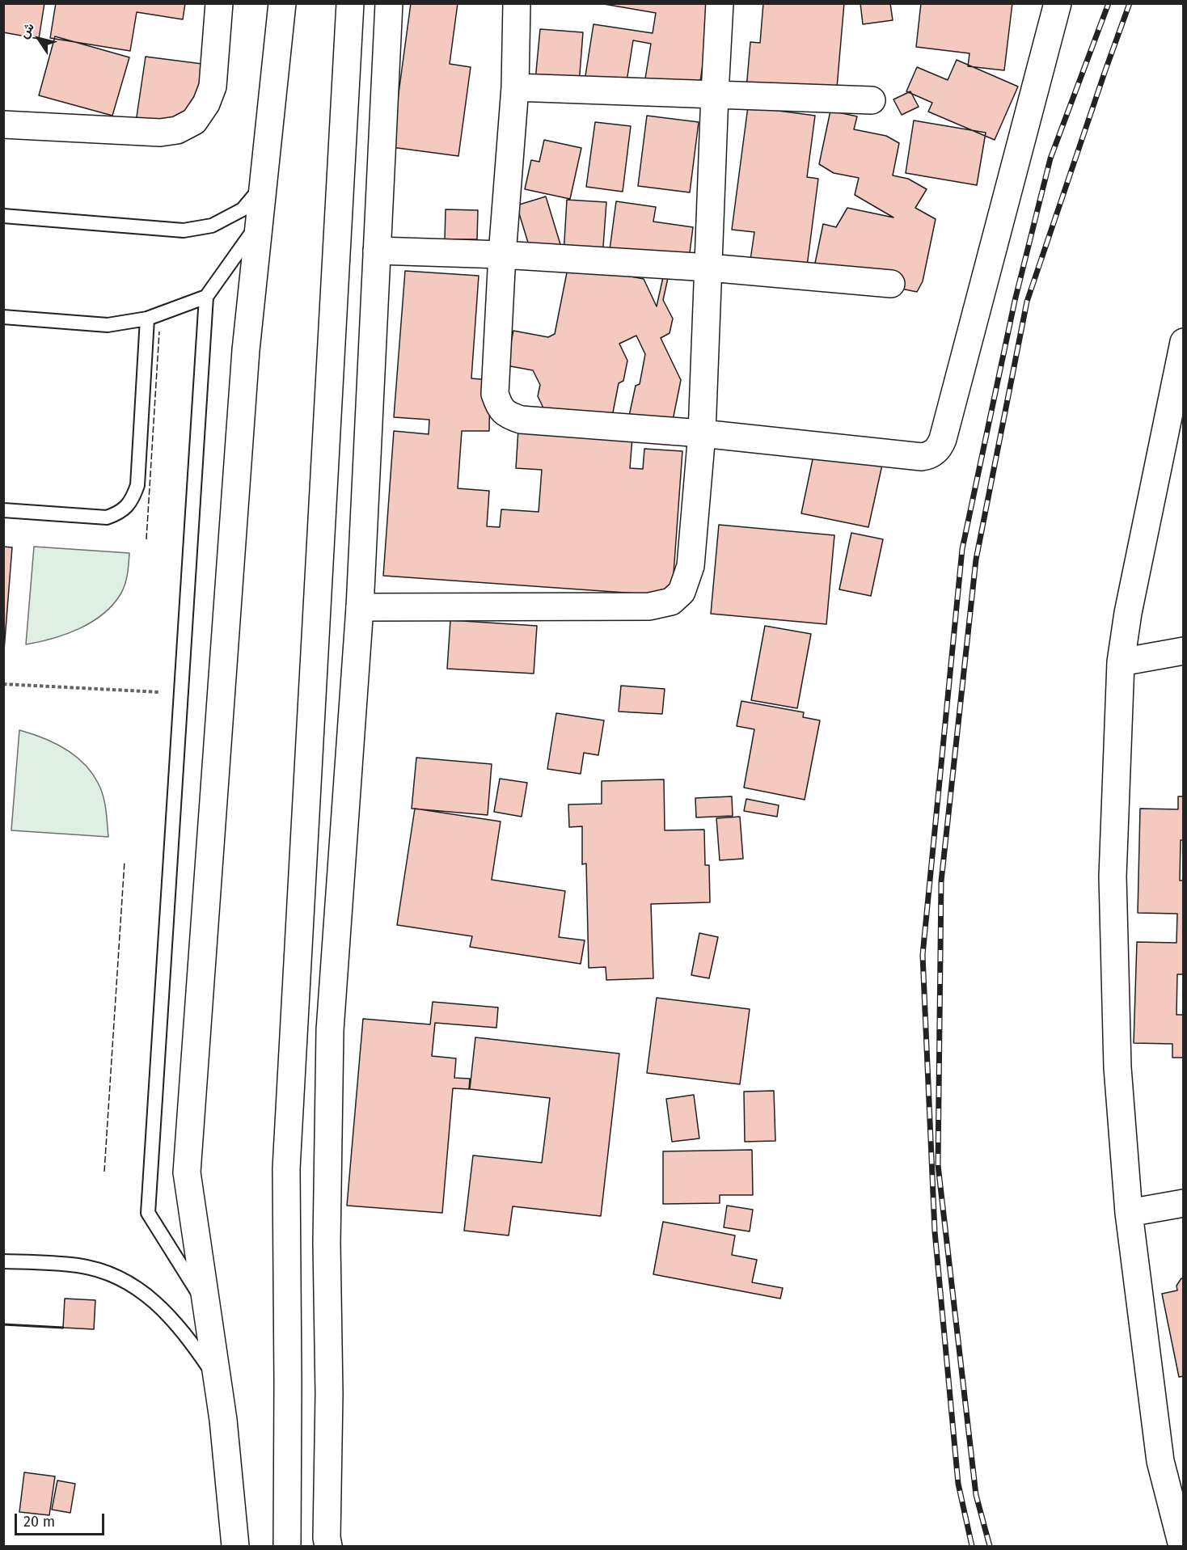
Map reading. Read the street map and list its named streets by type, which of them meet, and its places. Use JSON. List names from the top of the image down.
{
  "scale_bar": "20 m",
  "north": "top left"
}
